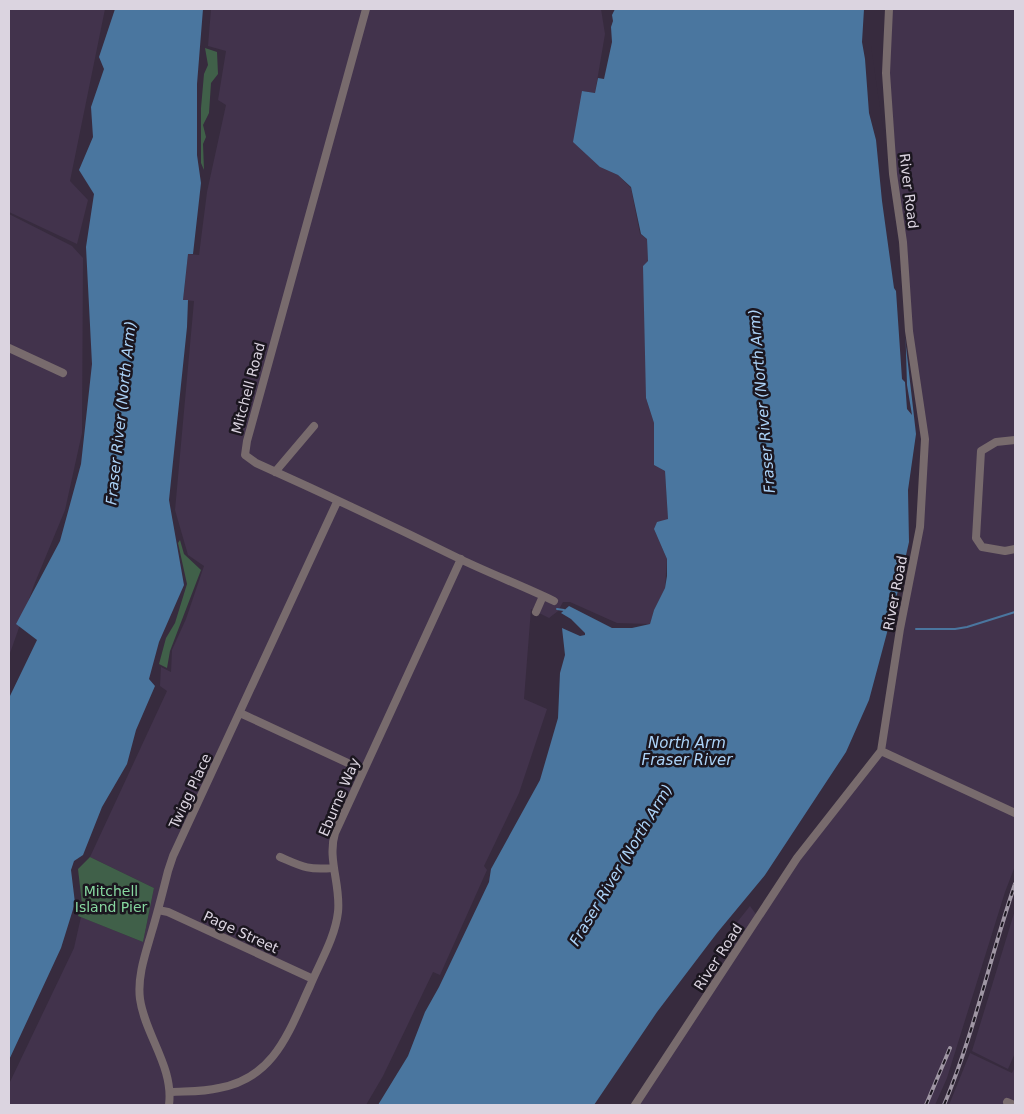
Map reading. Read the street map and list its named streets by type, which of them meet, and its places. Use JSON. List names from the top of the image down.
{
  "streets": {
    "street": [
      "River Road",
      "Mitchell Road",
      "Twigg Place",
      "Eburne Way",
      "Page Street"
    ]
  },
  "crossings": [
    ["Mitchell Road", "Twigg Place"],
    ["Mitchell Road", "Eburne Way"],
    ["Twigg Place", "Eburne Way"],
    ["Twigg Place", "Page Street"],
    ["Eburne Way", "Page Street"]
  ],
  "water": ["Fraser River (North Arm)", "North Arm Fraser River"],
  "parks": ["Mitchell Island Pier"]
}
